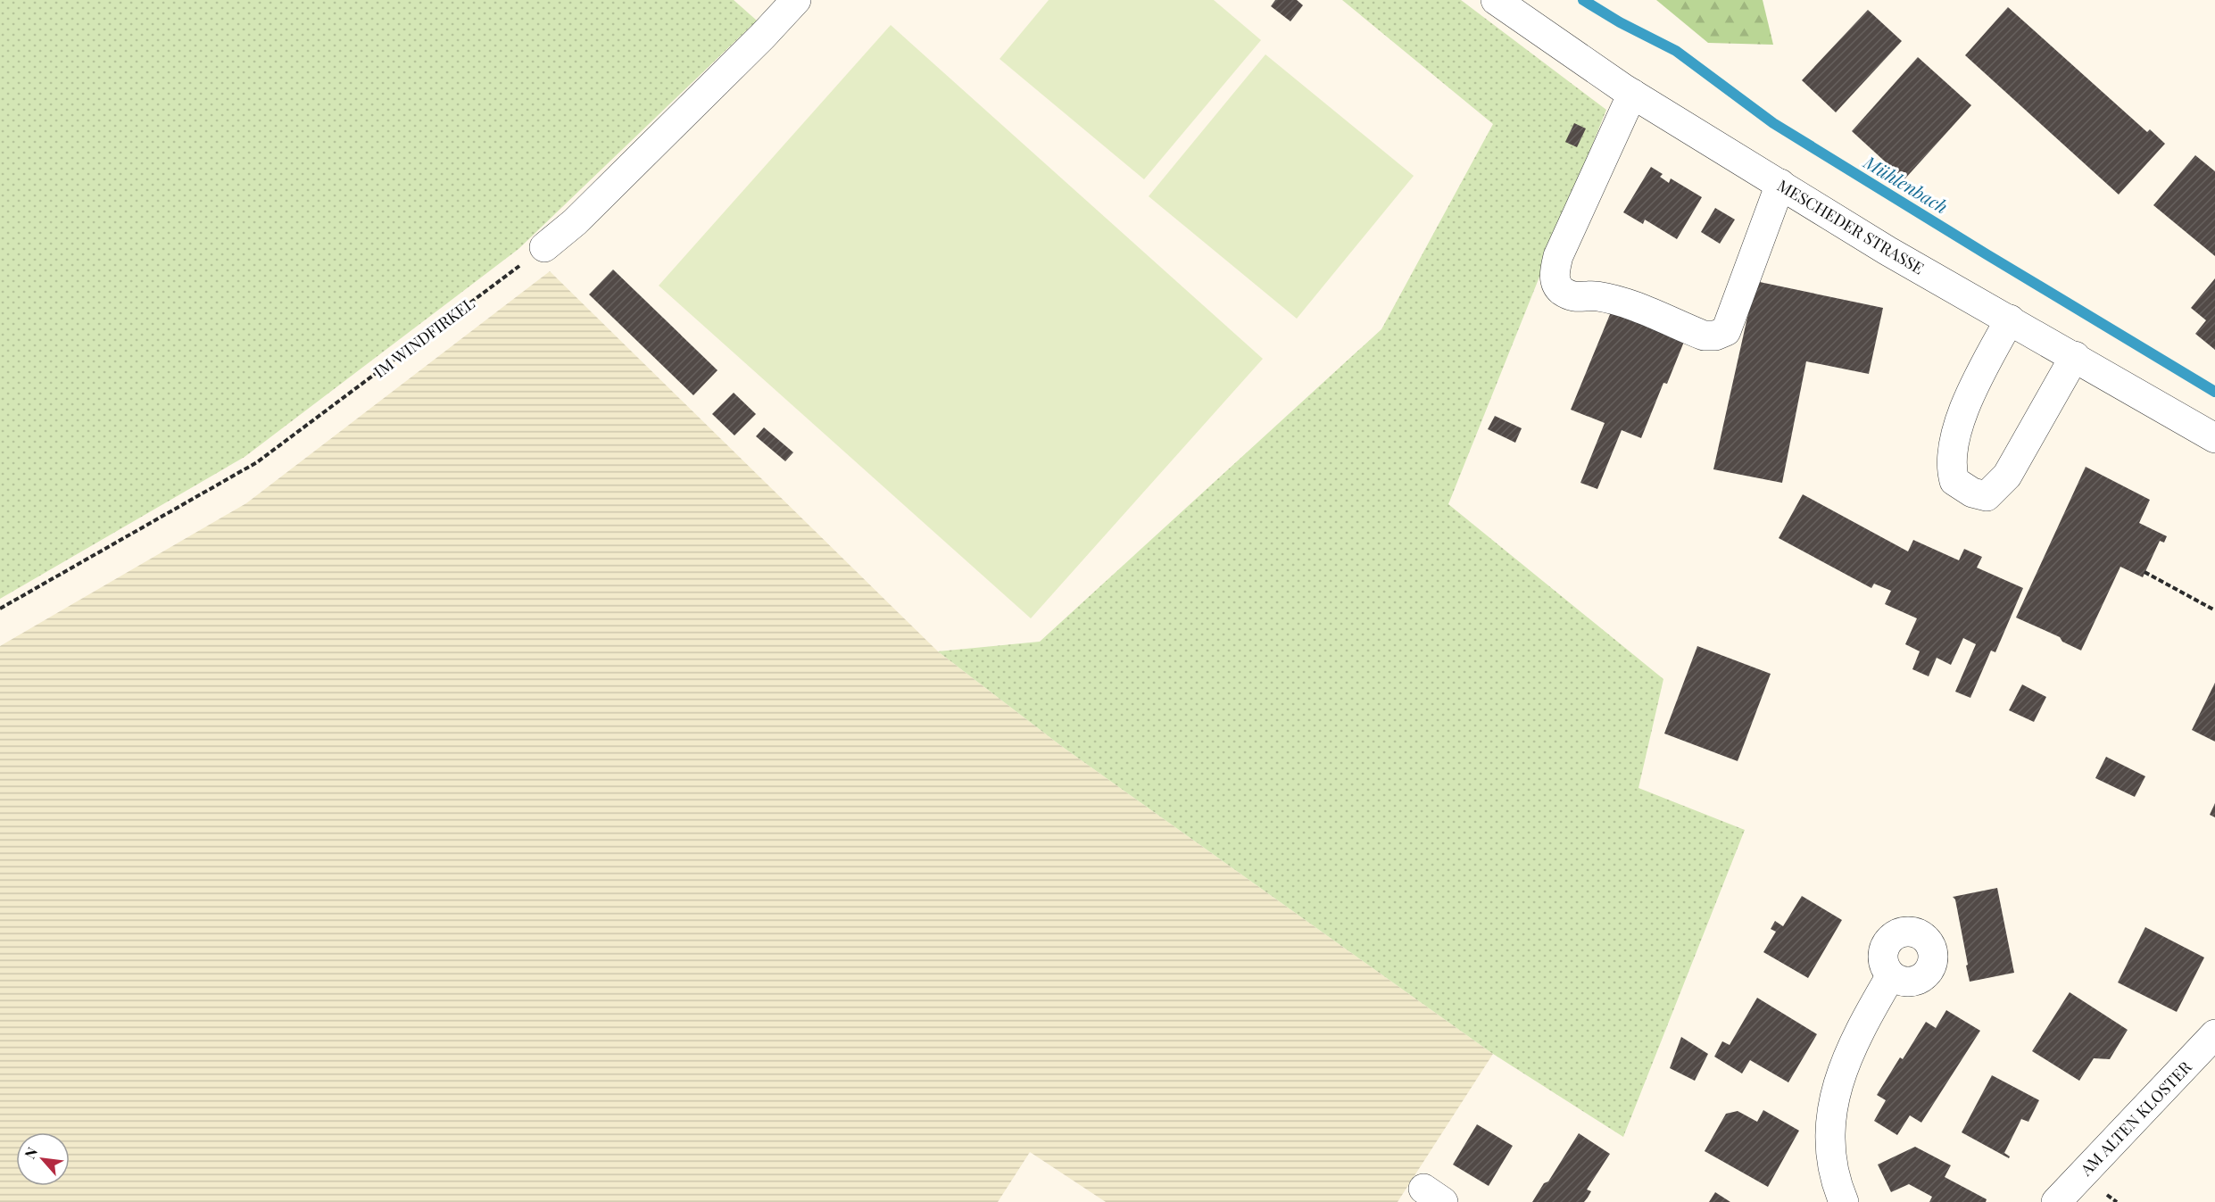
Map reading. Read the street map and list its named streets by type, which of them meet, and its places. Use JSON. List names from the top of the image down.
{
  "streets": {
    "street": ["MESCHEDER STRASSE", "AM ALTEN KLOSTER"],
    "path": ["IM WINDFIRKEL"]
  },
  "water": ["Mühlenbach"],
  "north": "top left"
}
